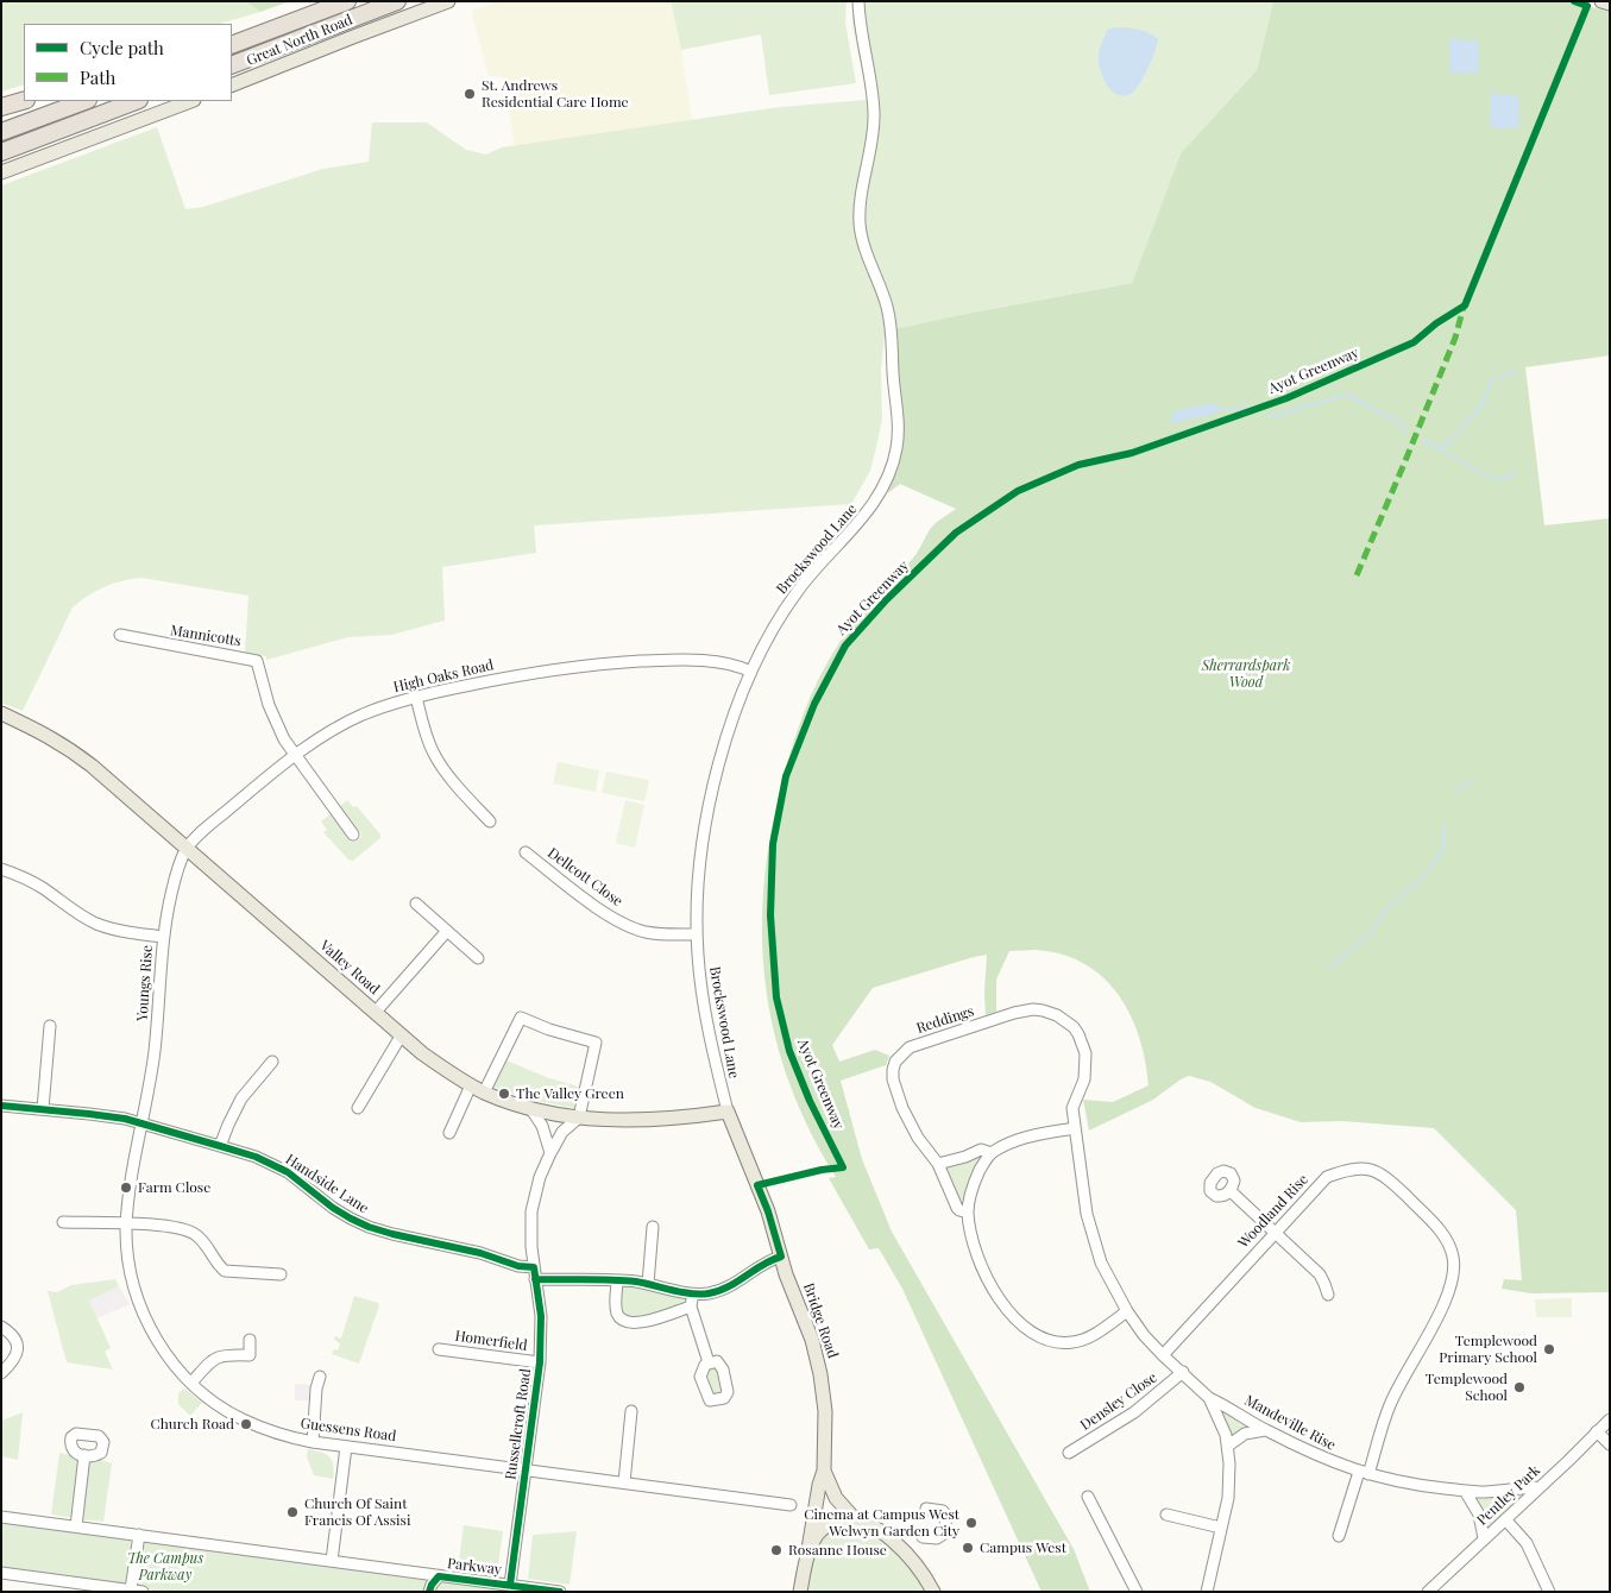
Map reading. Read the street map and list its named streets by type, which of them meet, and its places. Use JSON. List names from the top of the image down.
{
  "streets": {
    "main road": ["Great North Road", "Valley Road", "Bridge Road"],
    "street": [
      "Brockswood Lane",
      "Mannicotts",
      "High Oaks Road",
      "Dellcott Close",
      "Youngs Rise",
      "Reddings",
      "Handside Lane",
      "Woodland Rise",
      "Homerfield",
      "Densley Close",
      "Mandeville Rise",
      "Russellcroft Road",
      "Guessens Road",
      "Pentley Park",
      "Parkway"
    ],
    "cycle path": ["Ayot Greenway"]
  },
  "crossings": [
    ["Brockswood Lane", "High Oaks Road"],
    ["Brockswood Lane", "Dellcott Close"],
    ["Brockswood Lane", "Valley Road"],
    ["Brockswood Lane", "Bridge Road"],
    ["Mannicotts", "High Oaks Road"],
    ["High Oaks Road", "Valley Road"],
    ["High Oaks Road", "Youngs Rise"],
    ["Valley Road", "Youngs Rise"],
    ["Valley Road", "Bridge Road"],
    ["Valley Road", "Russellcroft Road"],
    ["Youngs Rise", "Handside Lane"],
    ["Youngs Rise", "Guessens Road"],
    ["Reddings", "Woodland Rise"],
    ["Reddings", "Densley Close"],
    ["Reddings", "Mandeville Rise"],
    ["Handside Lane", "Russellcroft Road"],
    ["Handside Lane", "Guessens Road"],
    ["Woodland Rise", "Mandeville Rise"],
    ["Homerfield", "Russellcroft Road"],
    ["Mandeville Rise", "Pentley Park"],
    ["Russellcroft Road", "Guessens Road"],
    ["Russellcroft Road", "Parkway"]
  ],
  "parks": ["Sherrardspark Wood", "The Campus Parkway"],
  "places": [
    "St. Andrews Residential Care Home",
    "The Valley Green",
    "Farm Close",
    "Templewood Primary School",
    "Templewood School",
    "Church Road",
    "Church Of Saint Francis Of Assisi",
    "Cinema at Campus West Welwyn Garden City",
    "Campus West",
    "Rosanne House"
  ],
  "legend": ["Cycle path", "Path"]
}
